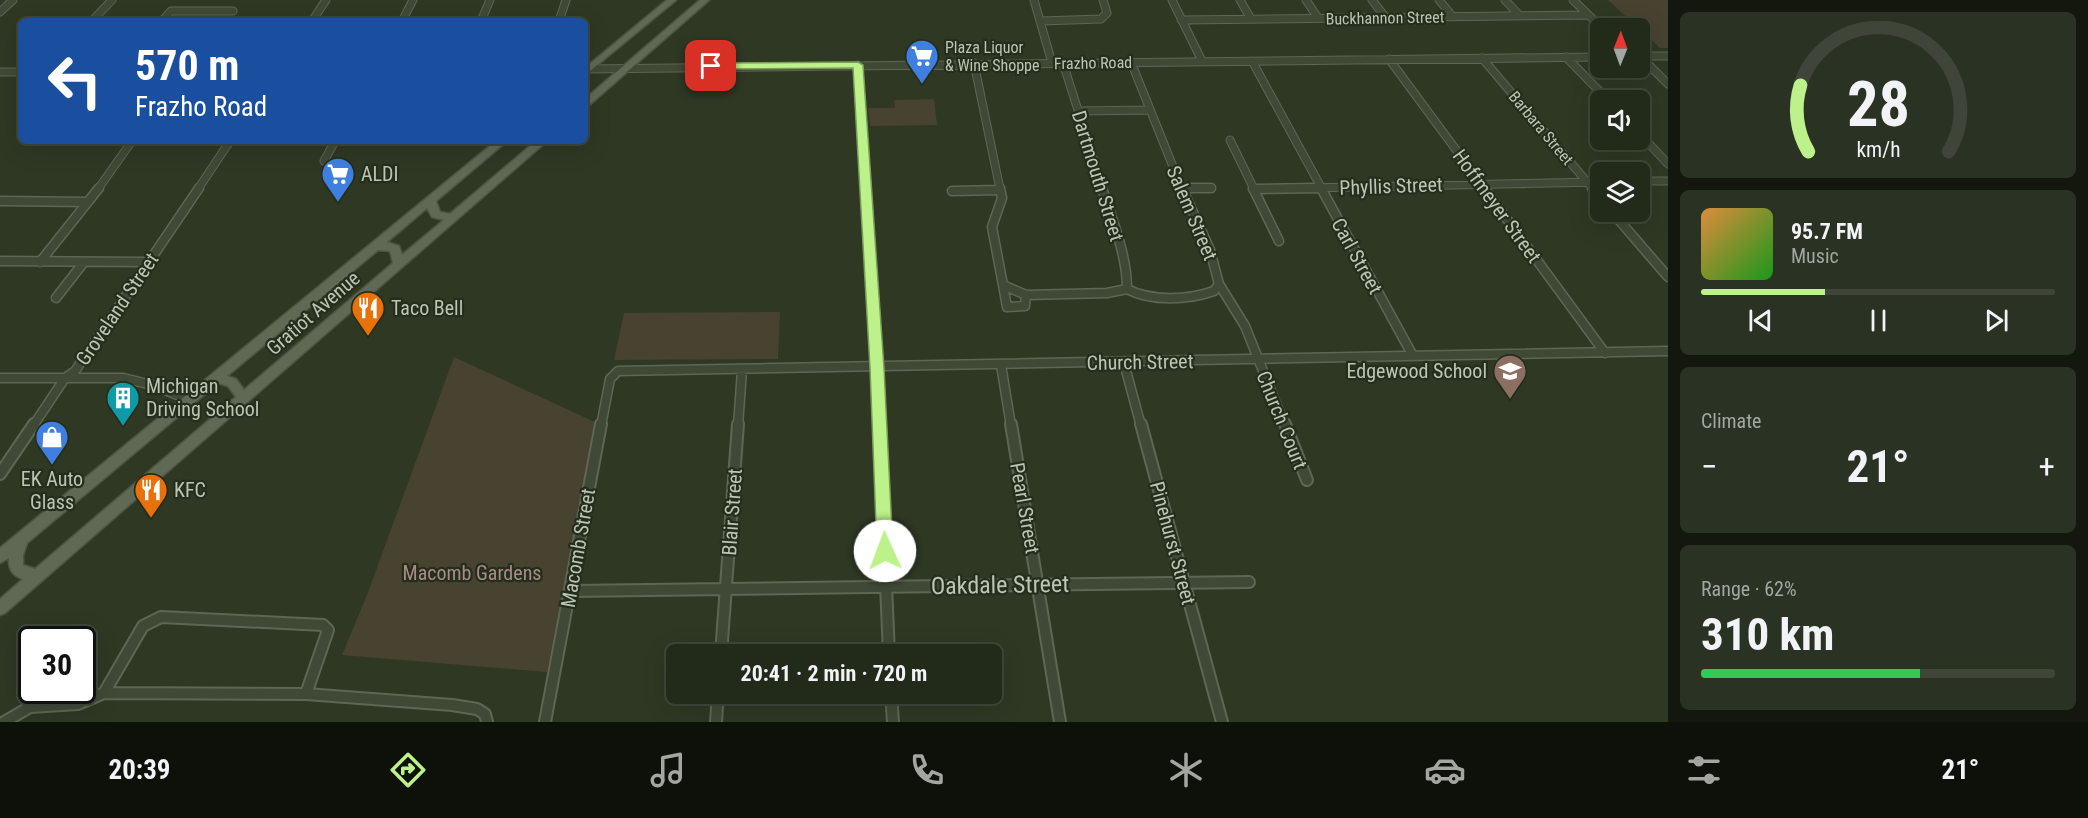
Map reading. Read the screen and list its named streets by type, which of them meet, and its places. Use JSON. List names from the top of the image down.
{
  "streets": {
    "main road": ["Gratiot Avenue"],
    "street": [
      "Buckhannon Street",
      "Frazho Road",
      "Barbara Street",
      "Dartmouth Street",
      "Phyllis Street",
      "Hoffmeyer Street",
      "Salem Street",
      "Carl Street",
      "Groveland Street",
      "Church Street",
      "Church Court",
      "Pearl Street",
      "Blair Street",
      "Pinehurst Street",
      "Macomb Street",
      "Oakdale Street"
    ]
  },
  "crossings": [
    ["Frazho Road", "Barbara Street"],
    ["Frazho Road", "Dartmouth Street"],
    ["Frazho Road", "Hoffmeyer Street"],
    ["Frazho Road", "Salem Street"],
    ["Frazho Road", "Carl Street"],
    ["Barbara Street", "Phyllis Street"],
    ["Phyllis Street", "Hoffmeyer Street"],
    ["Phyllis Street", "Carl Street"],
    ["Hoffmeyer Street", "Church Street"],
    ["Salem Street", "Church Street"],
    ["Salem Street", "Church Court"],
    ["Carl Street", "Church Street"],
    ["Church Street", "Church Court"],
    ["Church Street", "Pearl Street"],
    ["Church Street", "Blair Street"],
    ["Church Street", "Pinehurst Street"],
    ["Church Street", "Macomb Street"],
    ["Pearl Street", "Oakdale Street"],
    ["Blair Street", "Oakdale Street"],
    ["Pinehurst Street", "Oakdale Street"],
    ["Macomb Street", "Oakdale Street"]
  ],
  "parks": ["Macomb Gardens"],
  "places": {
    "supermarket": ["Plaza Liquor & Wine Shoppe", "ALDI"],
    "restaurant": ["Taco Bell", "KFC"],
    "school or university": ["Edgewood School"],
    "building": ["Michigan Driving School"],
    "shop": ["EK Auto Glass"]
  },
  "north": "top",
  "page": {
    "turn": ["570 m", "Frazho Road"],
    "song": ["95.7 FM", "Music"],
    "tile": [
      "Climate",
      ["Range · 62%", "310 km"]
    ],
    "heat": ["−", "21°", "+"],
    "limit": "30",
    "trip": "20:41 · 2 min · 720 m",
    "tabs": ["20:39", "21°"],
    "gauge": ["28", "km/h"]
  }
}
